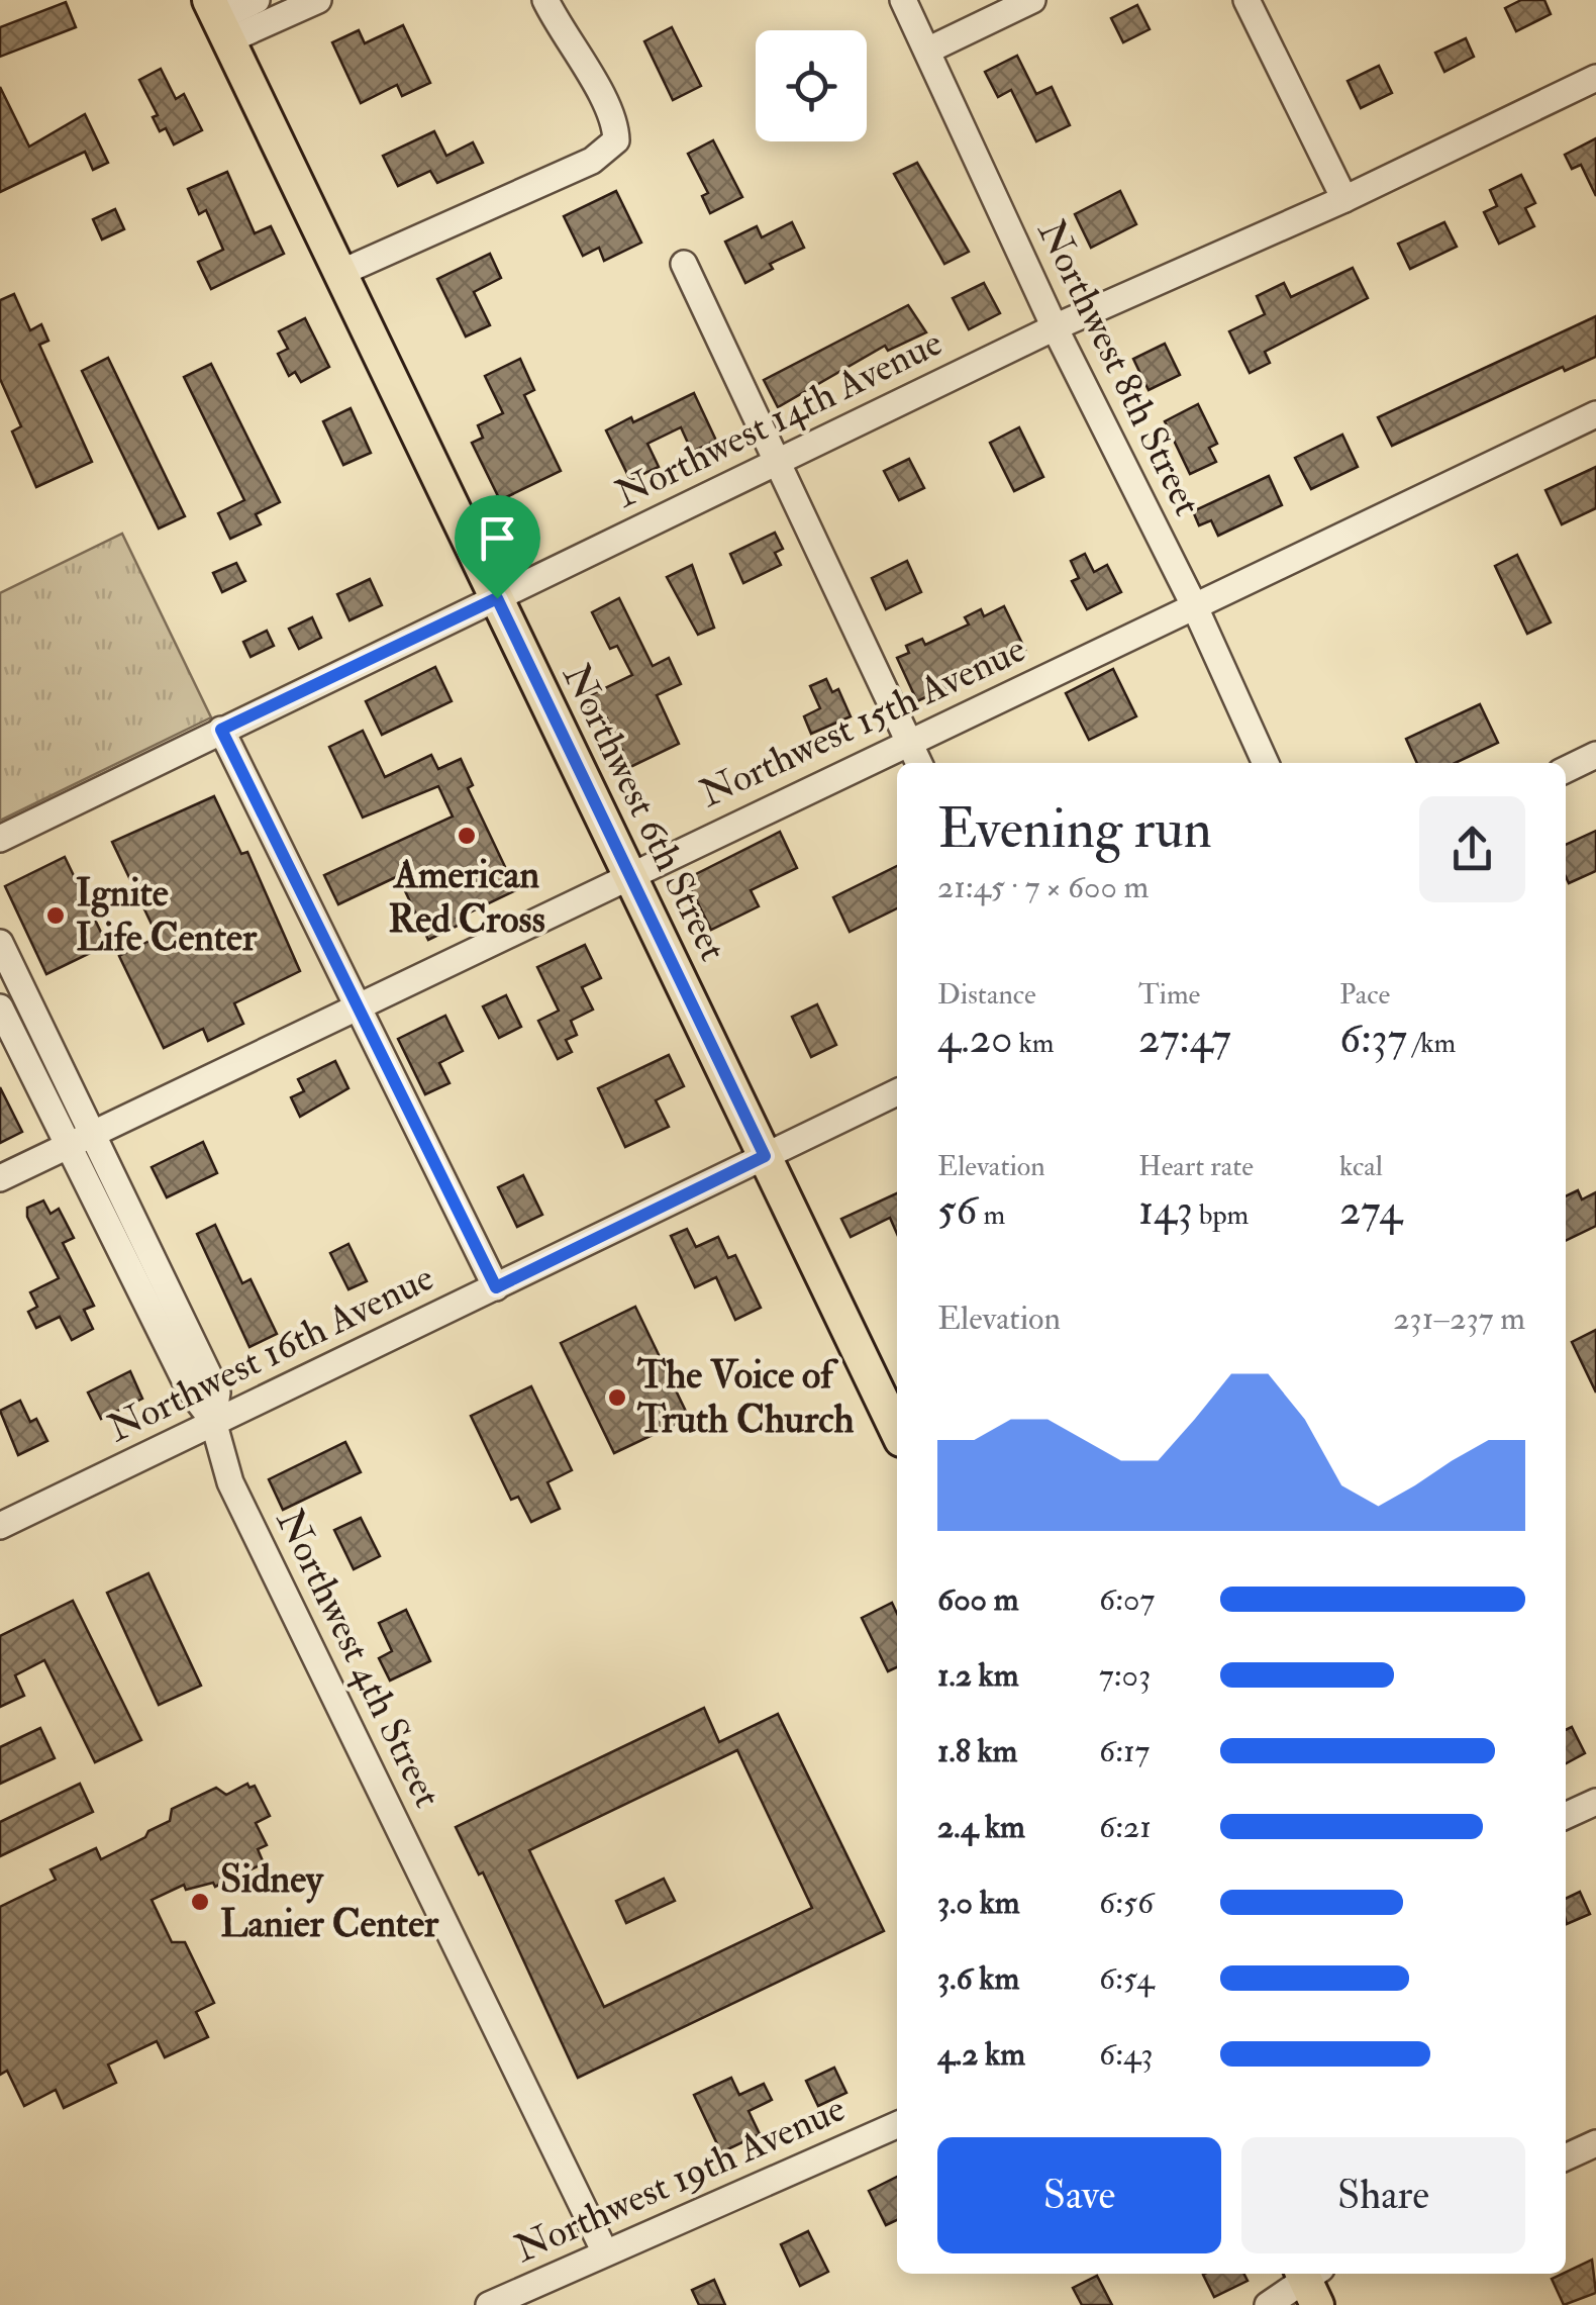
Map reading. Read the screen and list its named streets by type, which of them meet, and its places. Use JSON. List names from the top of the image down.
{
  "streets": {
    "main road": ["Northwest 6th Street"],
    "street": [
      "Northwest 8th Street",
      "Northwest 14th Avenue",
      "Northwest 15th Avenue",
      "Northwest 16th Avenue",
      "Northwest 4th Street",
      "Northwest 19th Avenue"
    ]
  },
  "crossings": [
    ["Northwest 8th Street", "Northwest 14th Avenue"],
    ["Northwest 8th Street", "Northwest 15th Avenue"],
    ["Northwest 14th Avenue", "Northwest 6th Street"],
    ["Northwest 15th Avenue", "Northwest 6th Street"],
    ["Northwest 15th Avenue", "Northwest 4th Street"],
    ["Northwest 6th Street", "Northwest 16th Avenue"],
    ["Northwest 16th Avenue", "Northwest 4th Street"],
    ["Northwest 4th Street", "Northwest 19th Avenue"]
  ],
  "places": [
    "American Red Cross",
    "Ignite Life Center",
    "The Voice of Truth Church",
    "Sidney Lanier Center"
  ],
  "page": {
    "heading": ["Evening run", "21:45 · 7 × 600 m"],
    "stats": [
      ["Distance", "4.20 km"],
      ["Time", "27:47"],
      ["Pace", "6:37 /km"],
      ["Elevation", "56 m"],
      ["Heart rate", "143 bpm"],
      ["kcal", "274"]
    ],
    "chart": ["Elevation", "231–237 m"],
    "list": [
      {
        "name": "600 m",
        "note": "6:07"
      },
      {
        "name": "1.2 km",
        "note": "7:03"
      },
      {
        "name": "1.8 km",
        "note": "6:17"
      },
      {
        "name": "2.4 km",
        "note": "6:21"
      },
      {
        "name": "3.0 km",
        "note": "6:56"
      },
      {
        "name": "3.6 km",
        "note": "6:54"
      },
      {
        "name": "4.2 km",
        "note": "6:43"
      }
    ],
    "buttons": ["Save", "Share"]
  }
}
